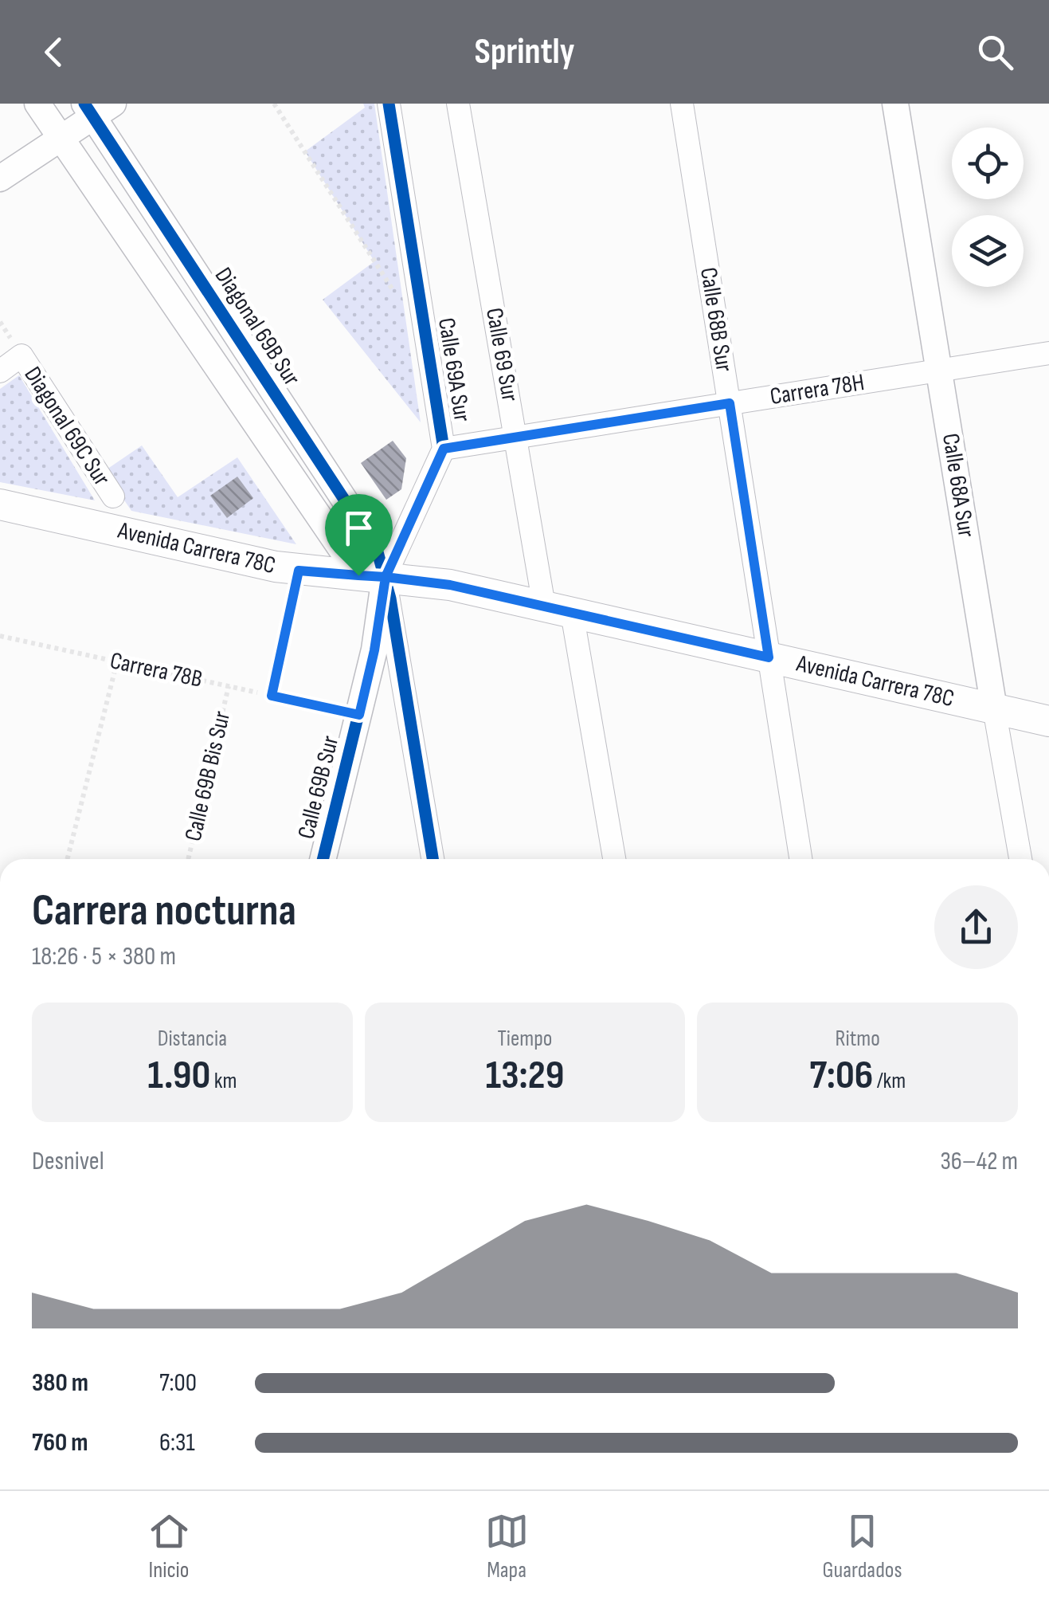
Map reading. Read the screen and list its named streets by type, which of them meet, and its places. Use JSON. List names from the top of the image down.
{
  "streets": {
    "main road": ["Avenida Carrera 78C"],
    "street": [
      "Calle 68B Sur",
      "Diagonal 69B Sur",
      "Calle 69 Sur",
      "Calle 69A Sur",
      "Carrera 78H",
      "Diagonal 69C Sur",
      "Calle 68A Sur",
      "Calle 69B Sur"
    ],
    "path": ["Carrera 78B", "Calle 69B Bis Sur"]
  },
  "crossings": [
    ["Calle 68B Sur", "Carrera 78H"],
    ["Calle 68B Sur", "Avenida Carrera 78C"],
    ["Diagonal 69B Sur", "Calle 69A Sur"],
    ["Diagonal 69B Sur", "Avenida Carrera 78C"],
    ["Diagonal 69B Sur", "Calle 69B Sur"],
    ["Calle 69 Sur", "Carrera 78H"],
    ["Calle 69 Sur", "Avenida Carrera 78C"],
    ["Calle 69A Sur", "Carrera 78H"],
    ["Calle 69A Sur", "Avenida Carrera 78C"],
    ["Calle 69A Sur", "Calle 69B Sur"],
    ["Carrera 78H", "Calle 68A Sur"],
    ["Calle 68A Sur", "Avenida Carrera 78C"],
    ["Avenida Carrera 78C", "Calle 69B Sur"],
    ["Carrera 78B", "Calle 69B Bis Sur"],
    ["Carrera 78B", "Calle 69B Sur"]
  ],
  "page": {
    "header": "Sprintly",
    "heading": ["Carrera nocturna", "18:26 · 5 × 380 m"],
    "stats": [
      ["Distancia", "1.90 km"],
      ["Tiempo", "13:29"],
      ["Ritmo", "7:06 /km"]
    ],
    "chart": ["Desnivel", "36–42 m"],
    "list": [
      {
        "name": "380 m",
        "note": "7:00"
      },
      {
        "name": "760 m",
        "note": "6:31"
      }
    ],
    "tabs": ["Inicio", "Mapa", "Guardados"]
  }
}
